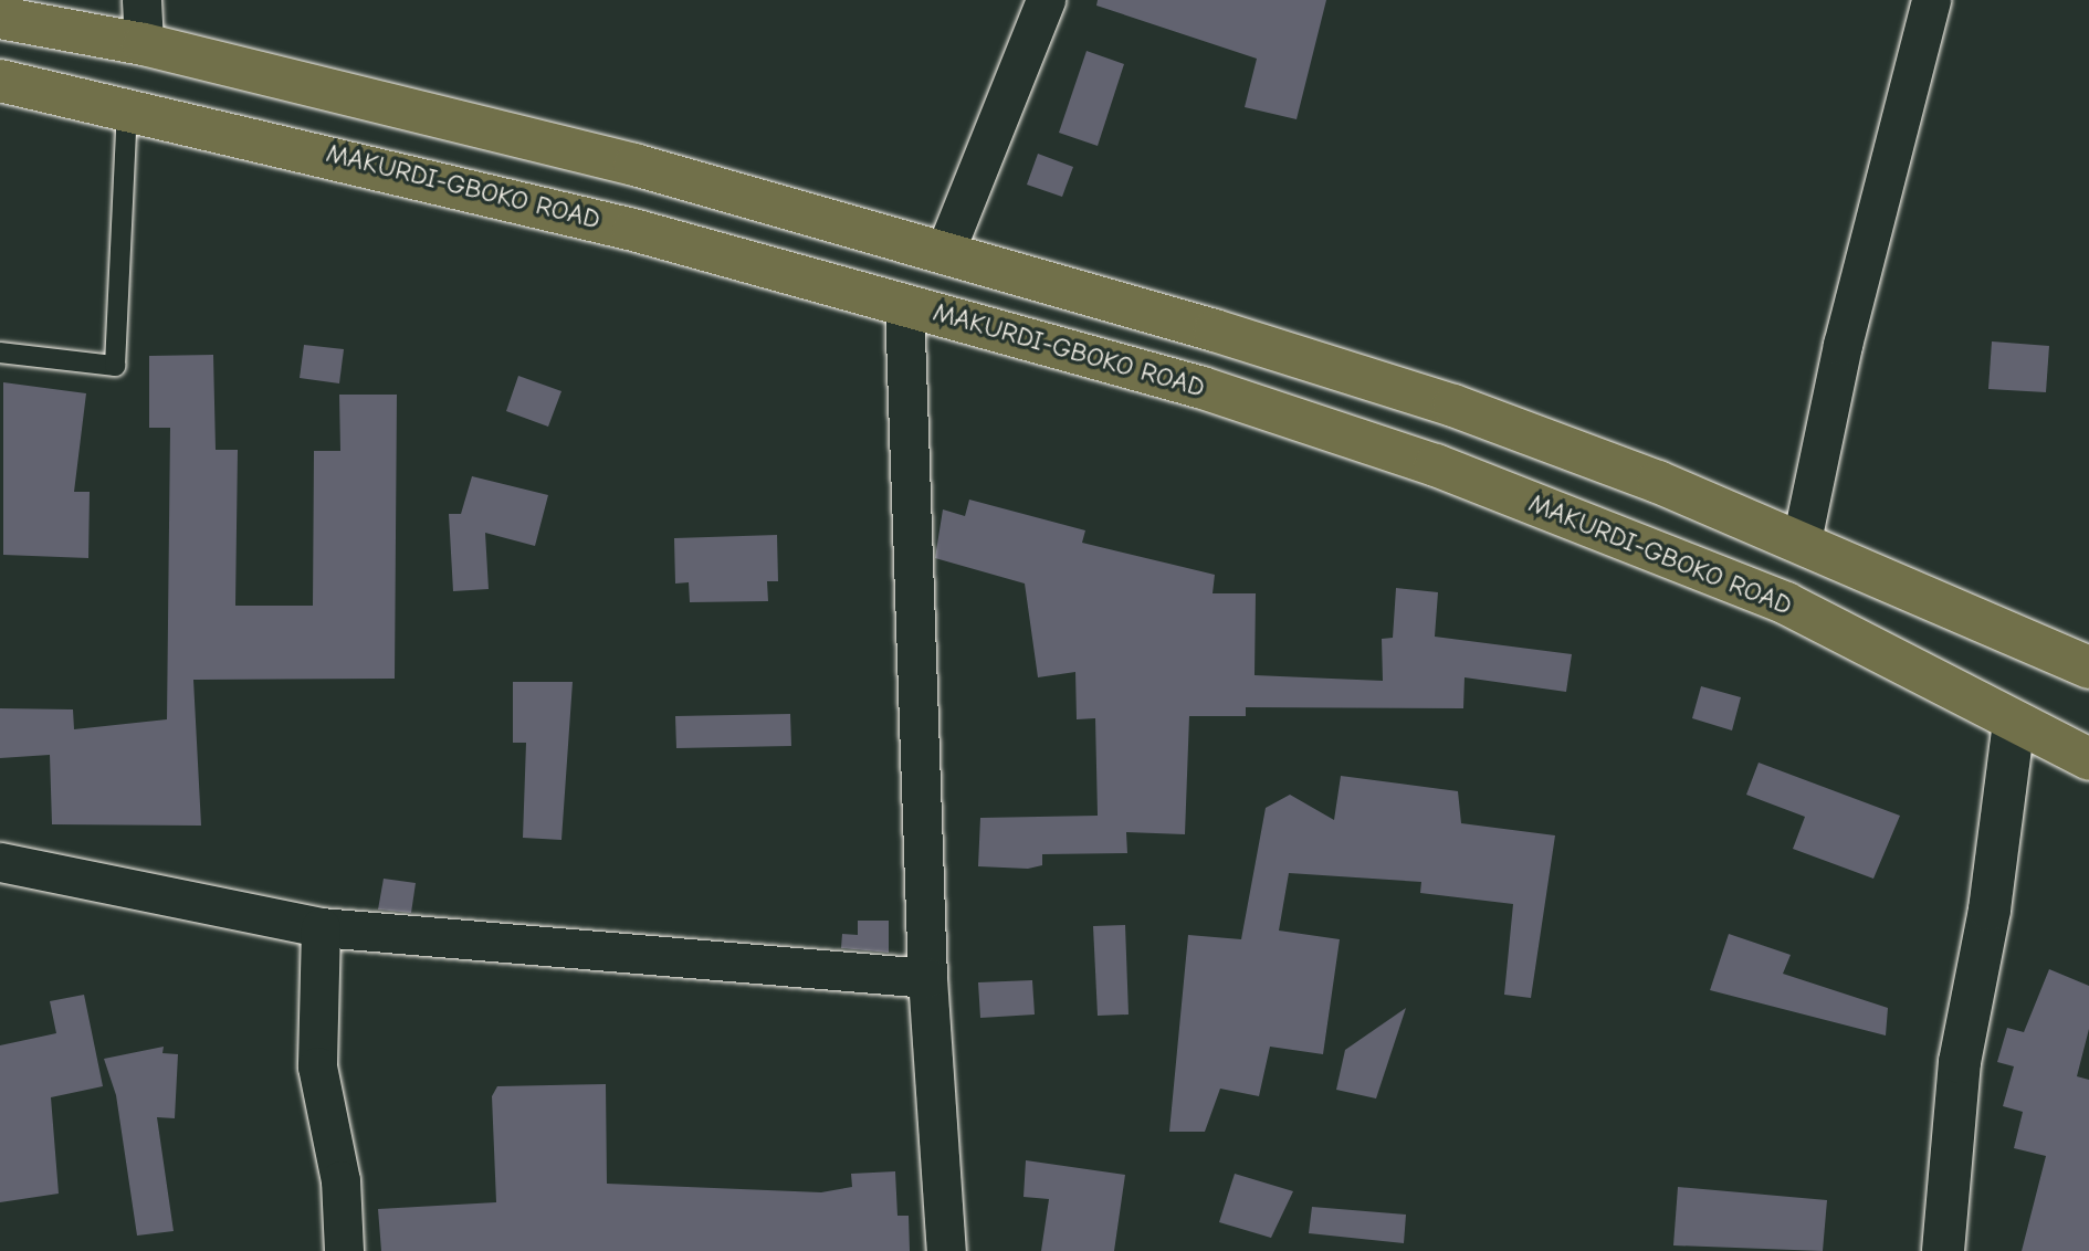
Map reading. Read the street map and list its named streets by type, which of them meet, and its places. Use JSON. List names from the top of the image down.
{
  "streets": {
    "main road": ["MAKURDI-GBOKO ROAD"]
  }
}
